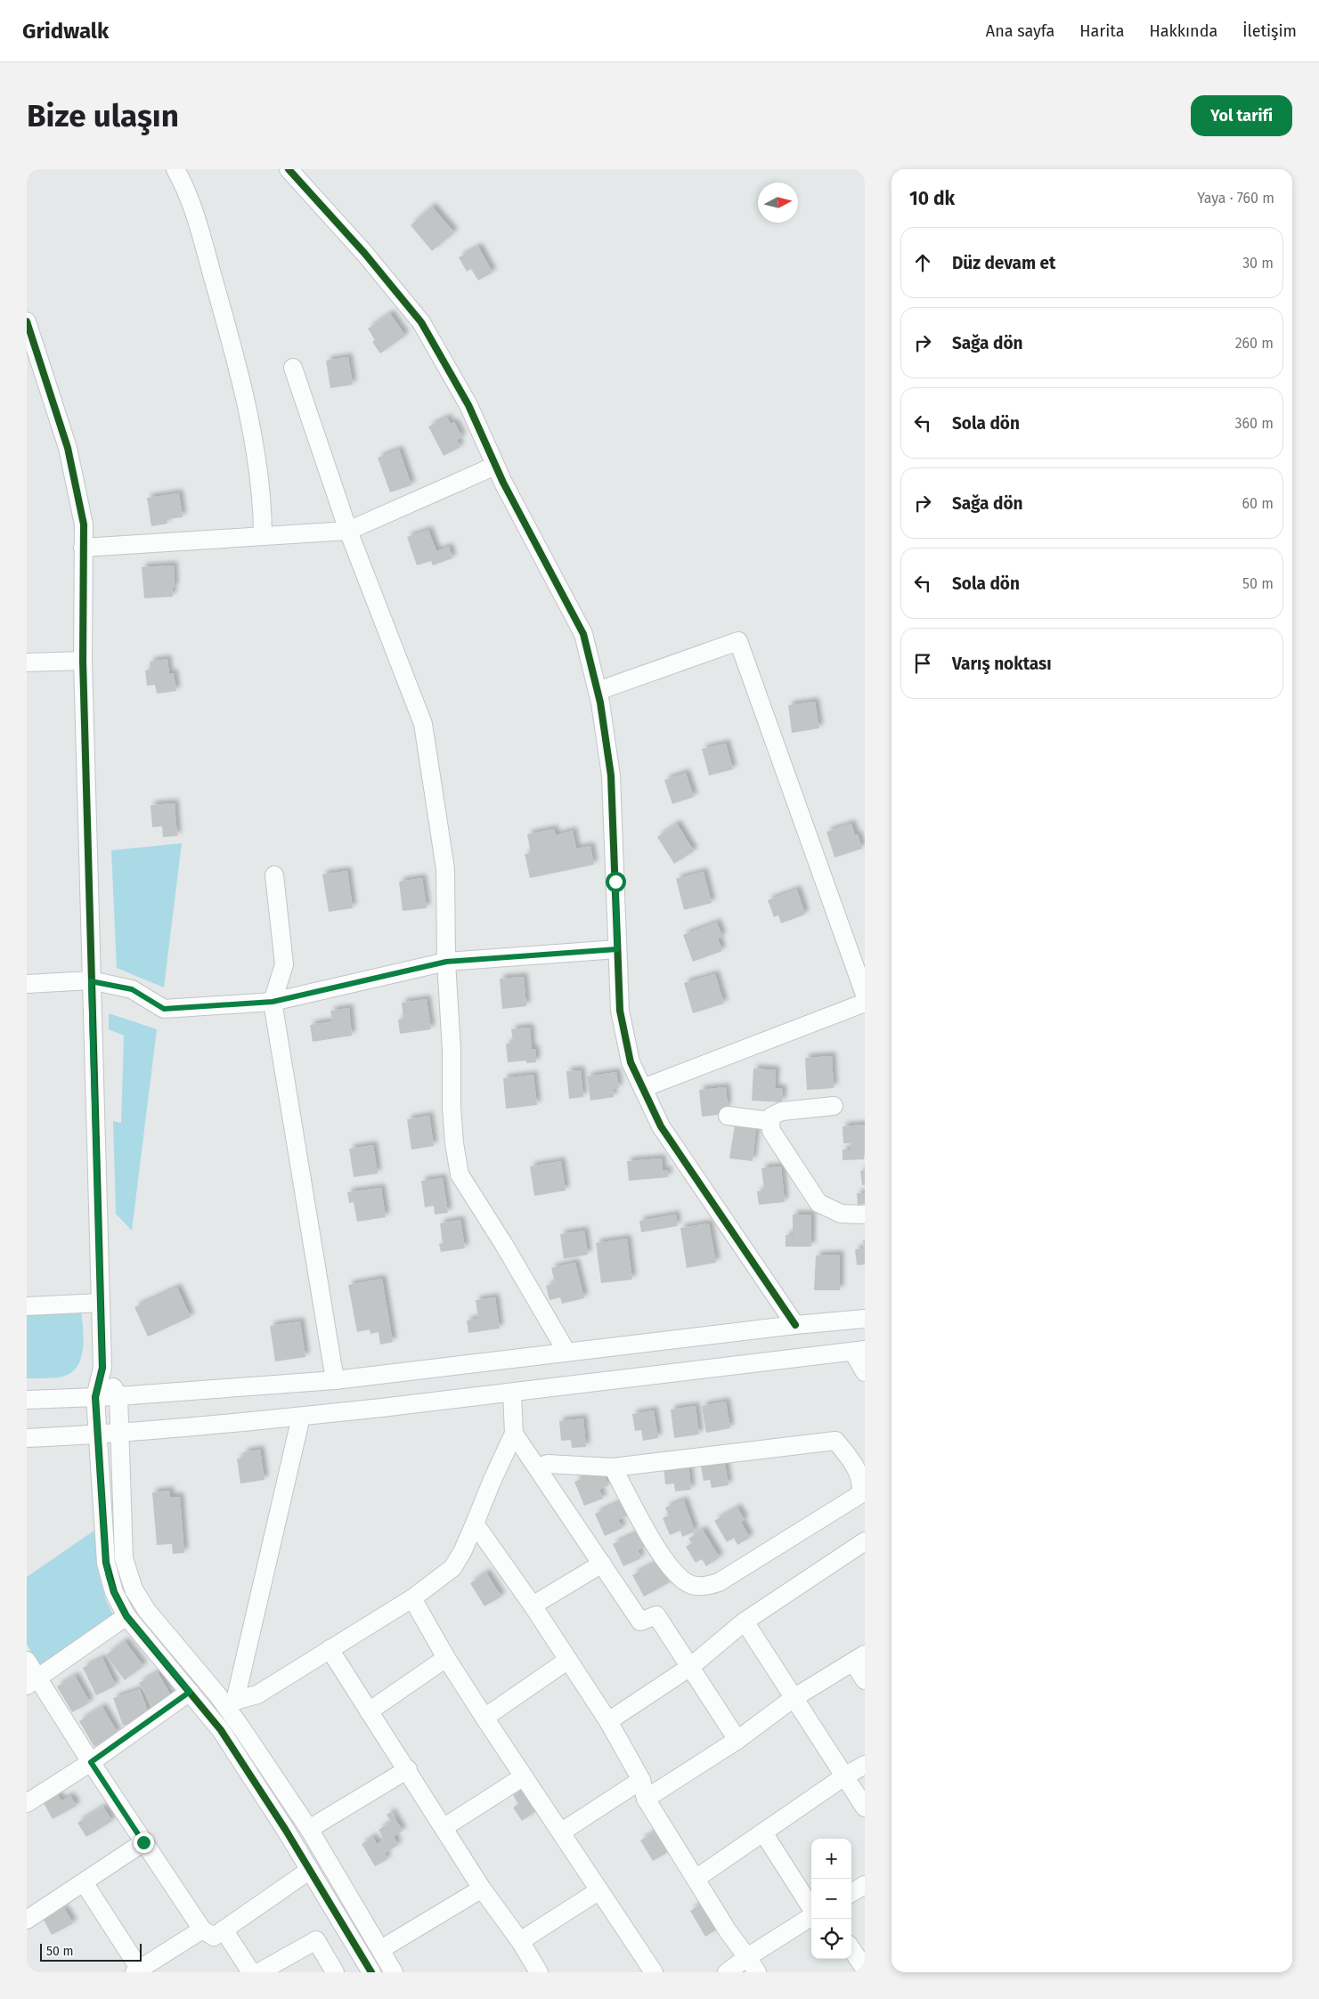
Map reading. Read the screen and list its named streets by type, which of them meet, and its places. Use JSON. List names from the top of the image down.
{
  "scale_bar": "50 m",
  "north": "right",
  "page": {
    "header": "Gridwalk",
    "nav": [
      "Ana sayfa",
      "Harita",
      "Hakkında",
      "İletişim"
    ],
    "buttons": "Yol tarifi",
    "title": "Bize ulaşın",
    "heading": ["10 dk", "Yaya · 760 m"],
    "list": [
      ["Düz devam et", "30 m"],
      ["Sağa dön", "260 m"],
      ["Sola dön", "360 m"],
      ["Sağa dön", "60 m"],
      ["Sola dön", "50 m"],
      "Varış noktası"
    ],
    "map_buttons": ["+", "−"],
    "scale": "50 m"
  }
}
